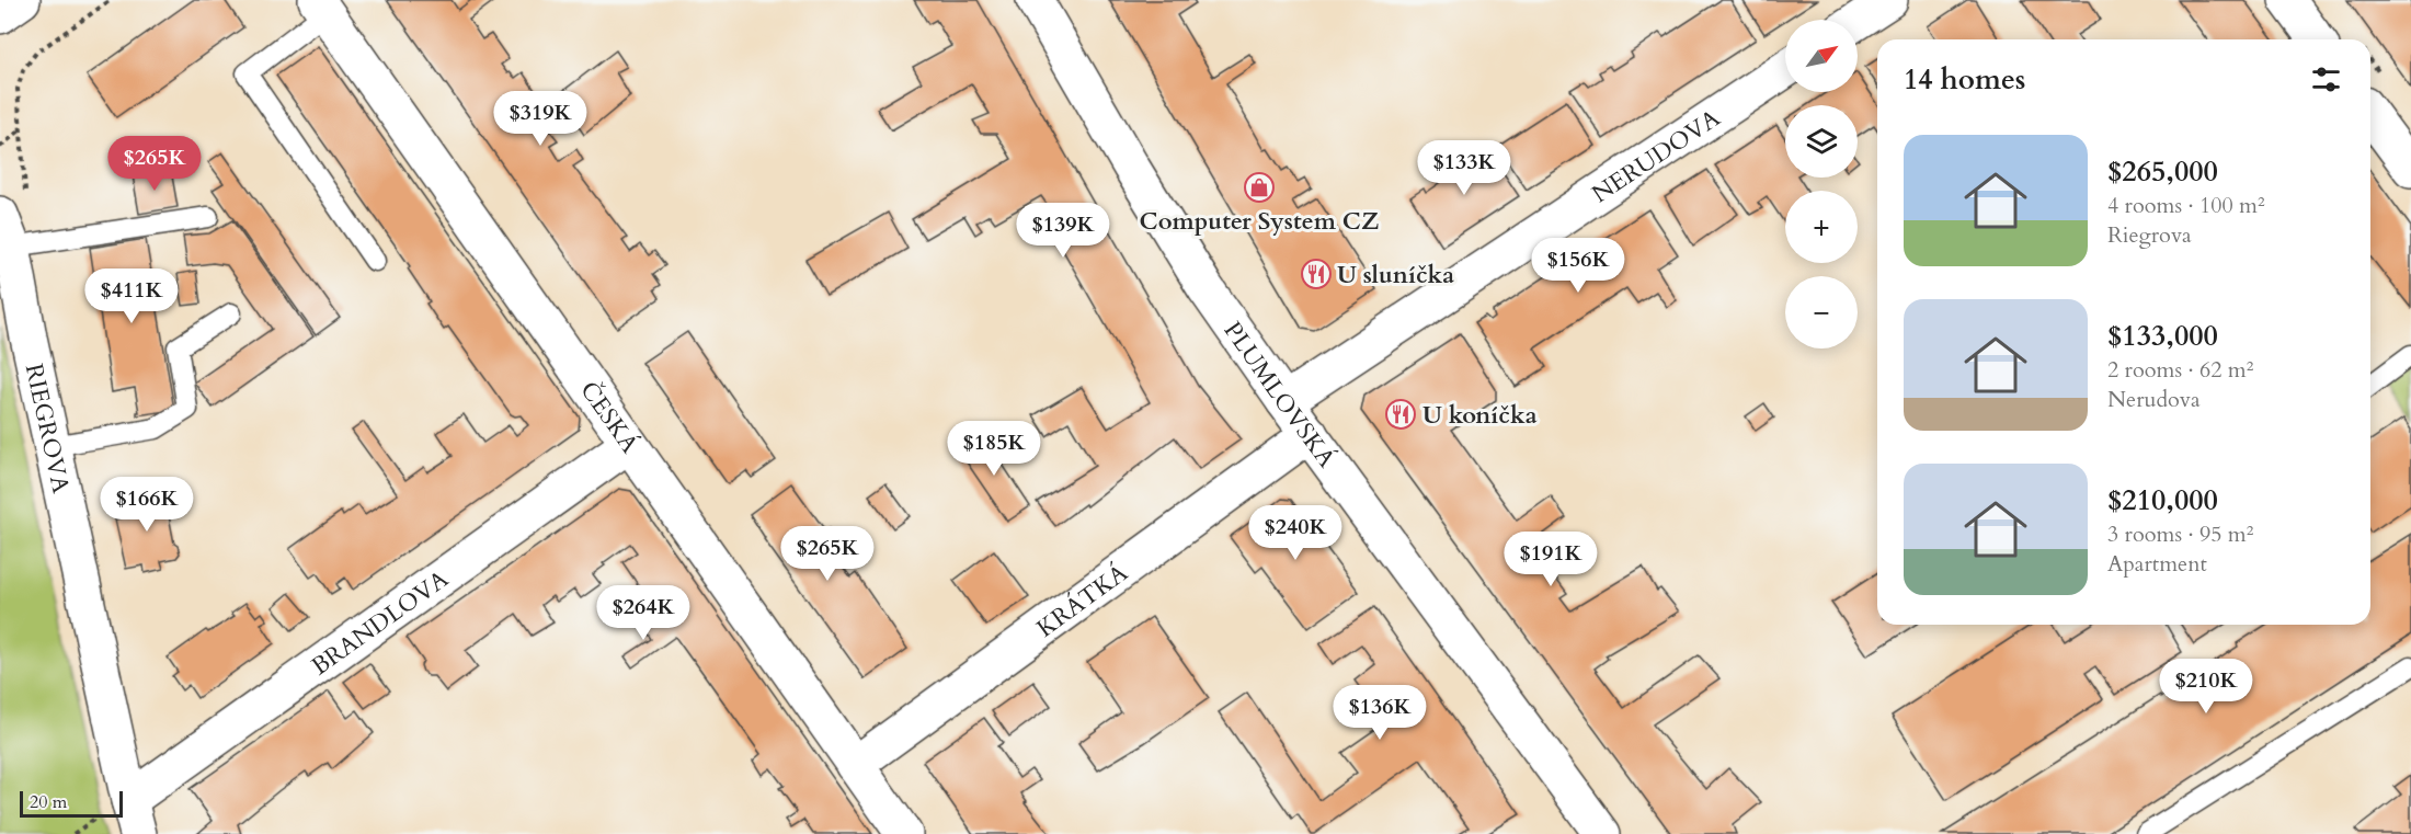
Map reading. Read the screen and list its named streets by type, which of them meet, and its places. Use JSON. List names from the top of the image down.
{
  "streets": {
    "street": [
      "NERUDOVA",
      "PLUMLOVSKÁ",
      "ČESKÁ",
      "RIEGROVA",
      "KRÁTKÁ",
      "BRANDLOVA"
    ]
  },
  "crossings": [
    ["NERUDOVA", "PLUMLOVSKÁ"],
    ["PLUMLOVSKÁ", "KRÁTKÁ"],
    ["ČESKÁ", "KRÁTKÁ"],
    ["ČESKÁ", "BRANDLOVA"],
    ["RIEGROVA", "BRANDLOVA"]
  ],
  "places": {
    "shop": ["Computer System CZ"],
    "restaurant": ["U sluníčka", "U koníčka"]
  },
  "scale_bar": "20 m",
  "north": "top right",
  "page": {
    "map_buttons": ["+", "−"],
    "heading": "14 homes",
    "price": [
      "$319K",
      "$265K",
      "$133K",
      "$139K",
      "$156K",
      "$411K",
      "$185K",
      "$166K",
      "$240K",
      "$265K",
      "$191K",
      "$264K",
      "$210K",
      "$136K"
    ],
    "list": [
      {
        "name": "$265,000",
        "note": "4 rooms · 100 m² · Riegrova"
      },
      {
        "name": "$133,000",
        "note": "2 rooms · 62 m² · Nerudova"
      },
      {
        "name": "$210,000",
        "note": "3 rooms · 95 m² · Apartment"
      }
    ],
    "scale": "20 m"
  }
}
